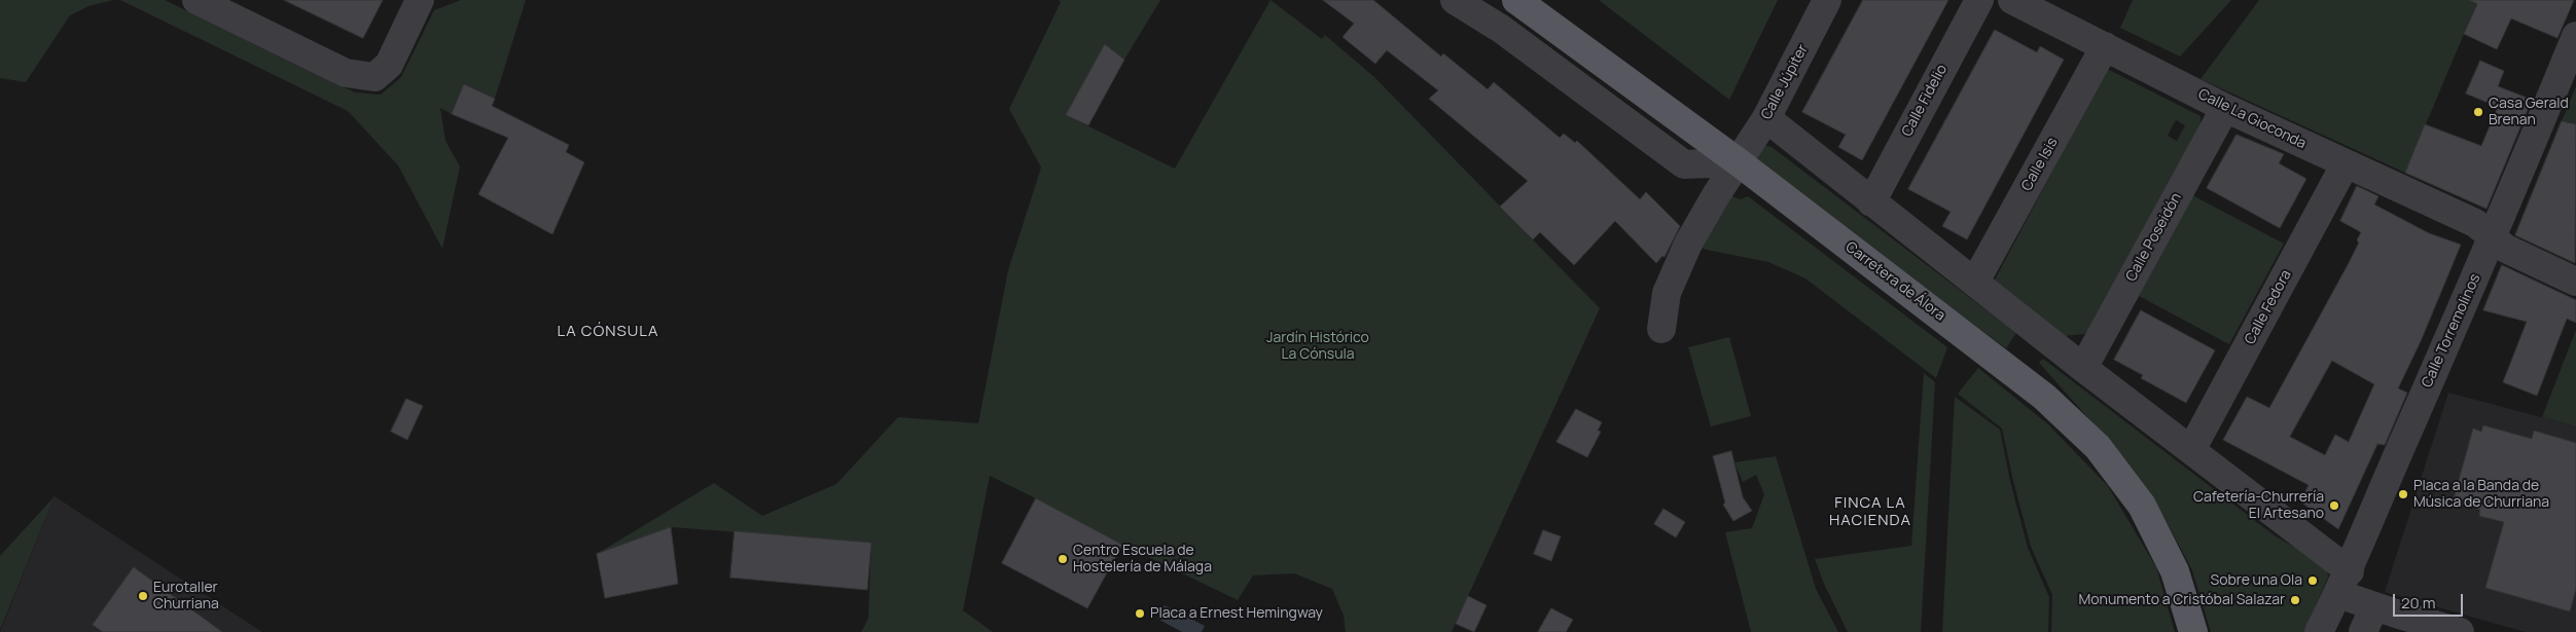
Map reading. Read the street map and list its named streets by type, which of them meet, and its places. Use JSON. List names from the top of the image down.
{
  "streets": {
    "main road": ["Carretera de Álora"],
    "street": [
      "Calle Júpiter",
      "Calle Fidelio",
      "Calle La Gioconda",
      "Calle Isis",
      "Calle Poseidón",
      "Calle Fedora",
      "Calle Torremolinos"
    ]
  },
  "crossings": [
    ["Calle Júpiter", "Carretera de Álora"],
    ["Calle La Gioconda", "Calle Isis"],
    ["Calle La Gioconda", "Calle Poseidón"],
    ["Calle La Gioconda", "Calle Fedora"],
    ["Calle La Gioconda", "Calle Torremolinos"]
  ],
  "districts": ["LA CÓNSULA", "FINCA LA HACIENDA"],
  "parks": ["Jardín Histórico La Cónsula"],
  "places": [
    "Casa Gerald Brenan",
    "Placa a la Banda de Música de Churriana",
    "Cafetería-Churrería El Artesano",
    "Centro Escuela de Hostelería de Málaga",
    "Sobre una Ola",
    "Eurotaller Churriana",
    "Monumento a Cristóbal Salazar",
    "Placa a Ernest Hemingway"
  ],
  "scale_bar": "20 m"
}
